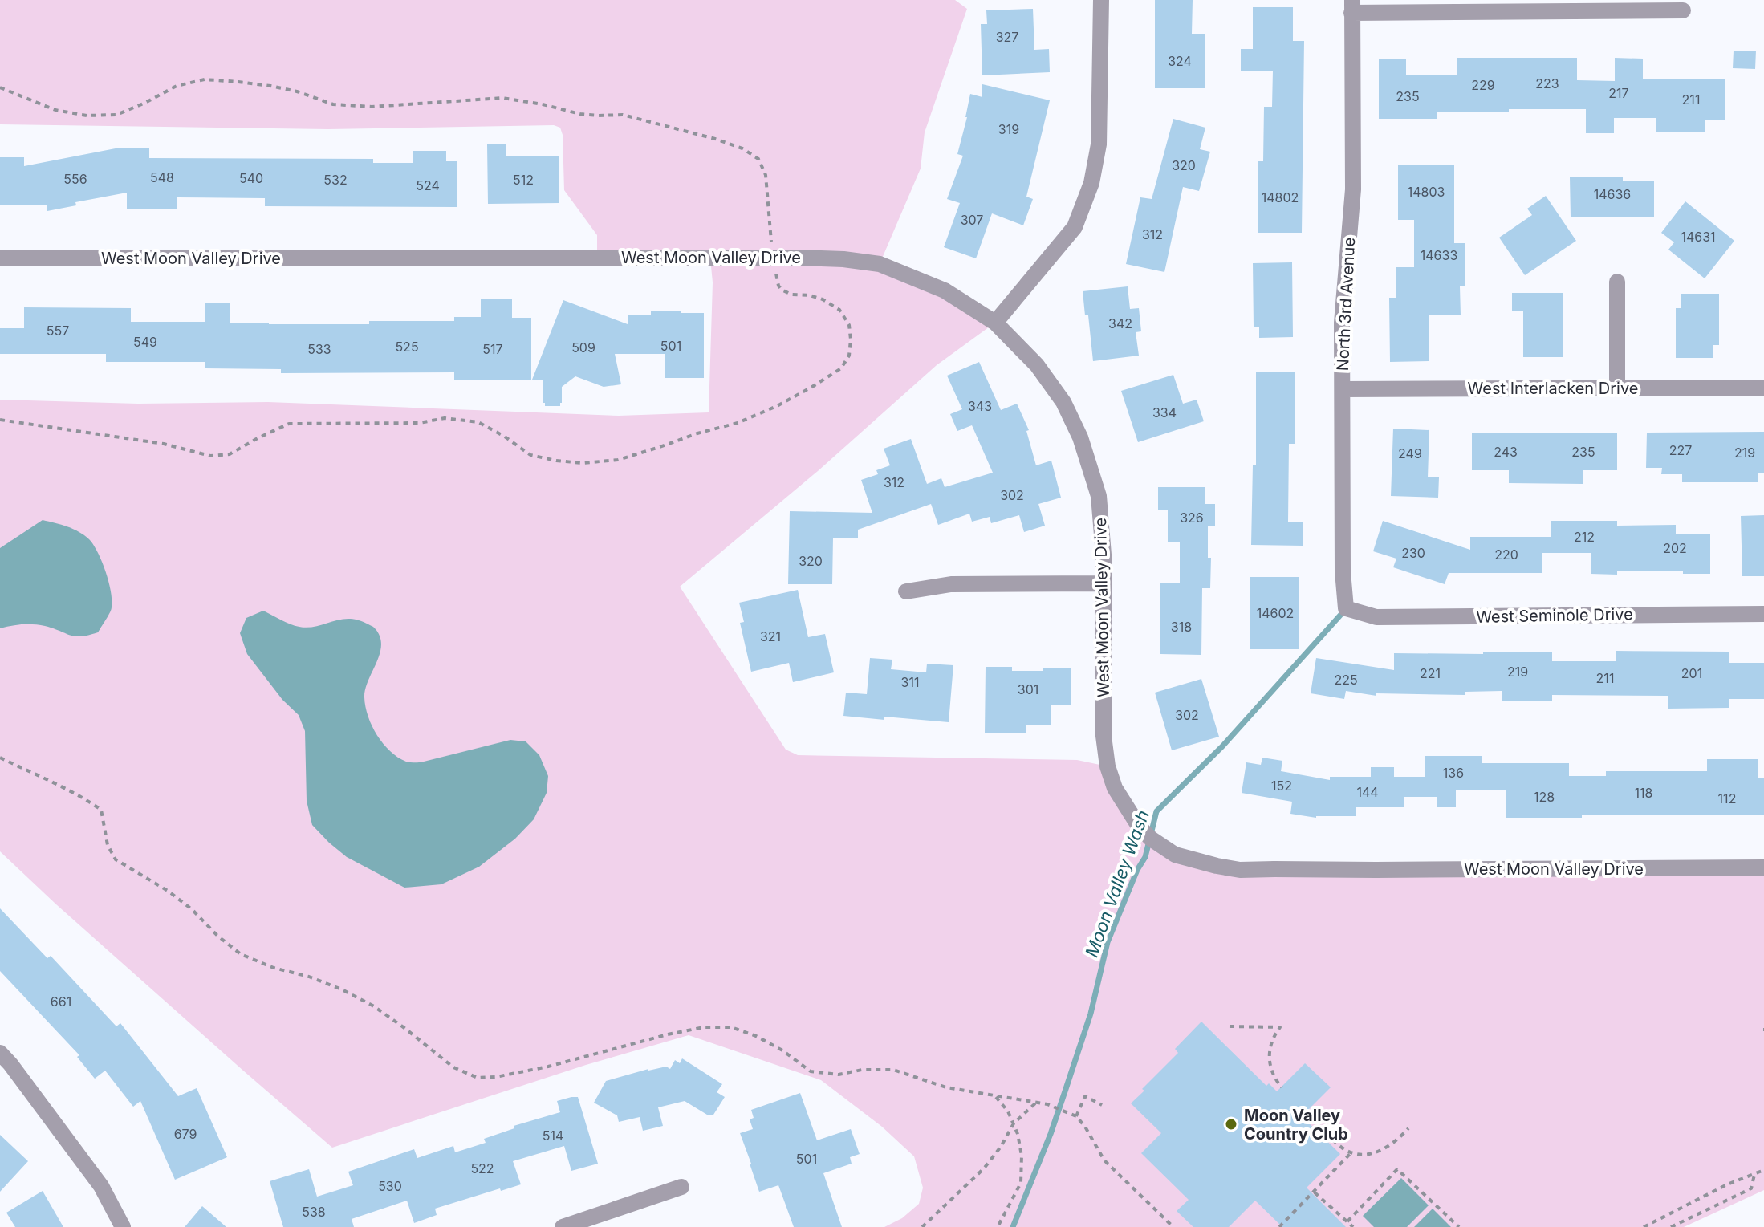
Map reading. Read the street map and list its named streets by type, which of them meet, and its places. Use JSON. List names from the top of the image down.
{
  "streets": {
    "street": [
      "West Moon Valley Drive",
      "North 3rd Avenue",
      "West Interlacken Drive",
      "West Seminole Drive"
    ]
  },
  "crossings": [
    ["North 3rd Avenue", "West Interlacken Drive"],
    ["North 3rd Avenue", "West Seminole Drive"]
  ],
  "water": ["Moon Valley Wash"],
  "places": ["Moon Valley Country Club"],
  "house_numbers": [
    "327",
    "324",
    "223",
    "229",
    "217",
    "235",
    "211",
    "319",
    "320",
    "548",
    "540",
    "556",
    "532",
    "512",
    "524",
    "14803",
    "14636",
    "14802",
    "307",
    "312",
    "14631",
    "14633",
    "342",
    "557",
    "549",
    "501",
    "525",
    "509",
    "533",
    "517",
    "343",
    "334",
    "227",
    "243",
    "235",
    "219",
    "249",
    "312",
    "302",
    "326",
    "212",
    "202",
    "230",
    "220",
    "320",
    "14602",
    "318",
    "321",
    "219",
    "221",
    "201",
    "211",
    "225",
    "311",
    "301",
    "302",
    "136",
    "152",
    "144",
    "118",
    "128",
    "112",
    "661",
    "679",
    "514",
    "501",
    "522",
    "530",
    "538"
  ]
}
